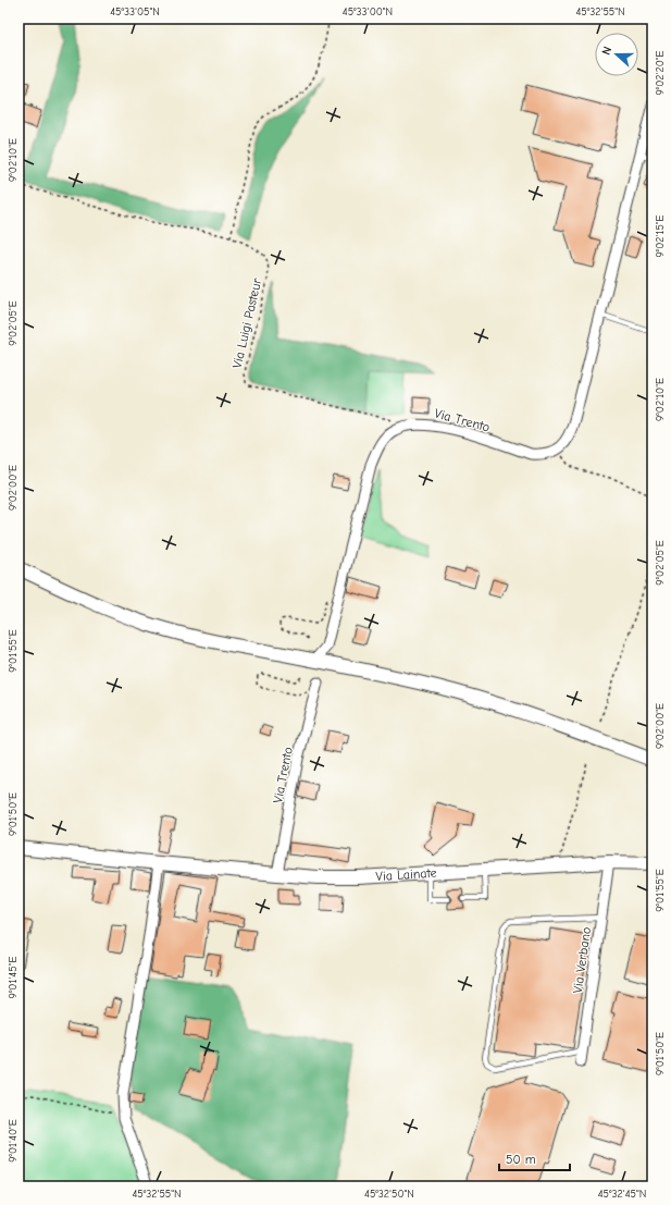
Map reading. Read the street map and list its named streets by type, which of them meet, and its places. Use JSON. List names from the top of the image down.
{
  "streets": {
    "main road": ["Via Lainate"],
    "street": ["Via Trento", "Via Verbano"],
    "path": ["Via Luigi Pasteur"]
  },
  "crossings": [
    ["Via Luigi Pasteur", "Via Trento"],
    ["Via Trento", "Via Lainate"],
    ["Via Lainate", "Via Verbano"]
  ],
  "scale_bar": "50 m",
  "north": "left",
  "coordinates": [
    "45°33'05\"N",
    "45°33'00\"N",
    "45°32'55\"N",
    "9°02'20\"E",
    "9°02'10\"E",
    "9°02'15\"E",
    "9°02'05\"E",
    "9°02'00\"E",
    "9°01'55\"E",
    "9°01'50\"E",
    "9°01'45\"E",
    "9°01'40\"E",
    "45°32'50\"N",
    "45°32'45\"N"
  ]
}
